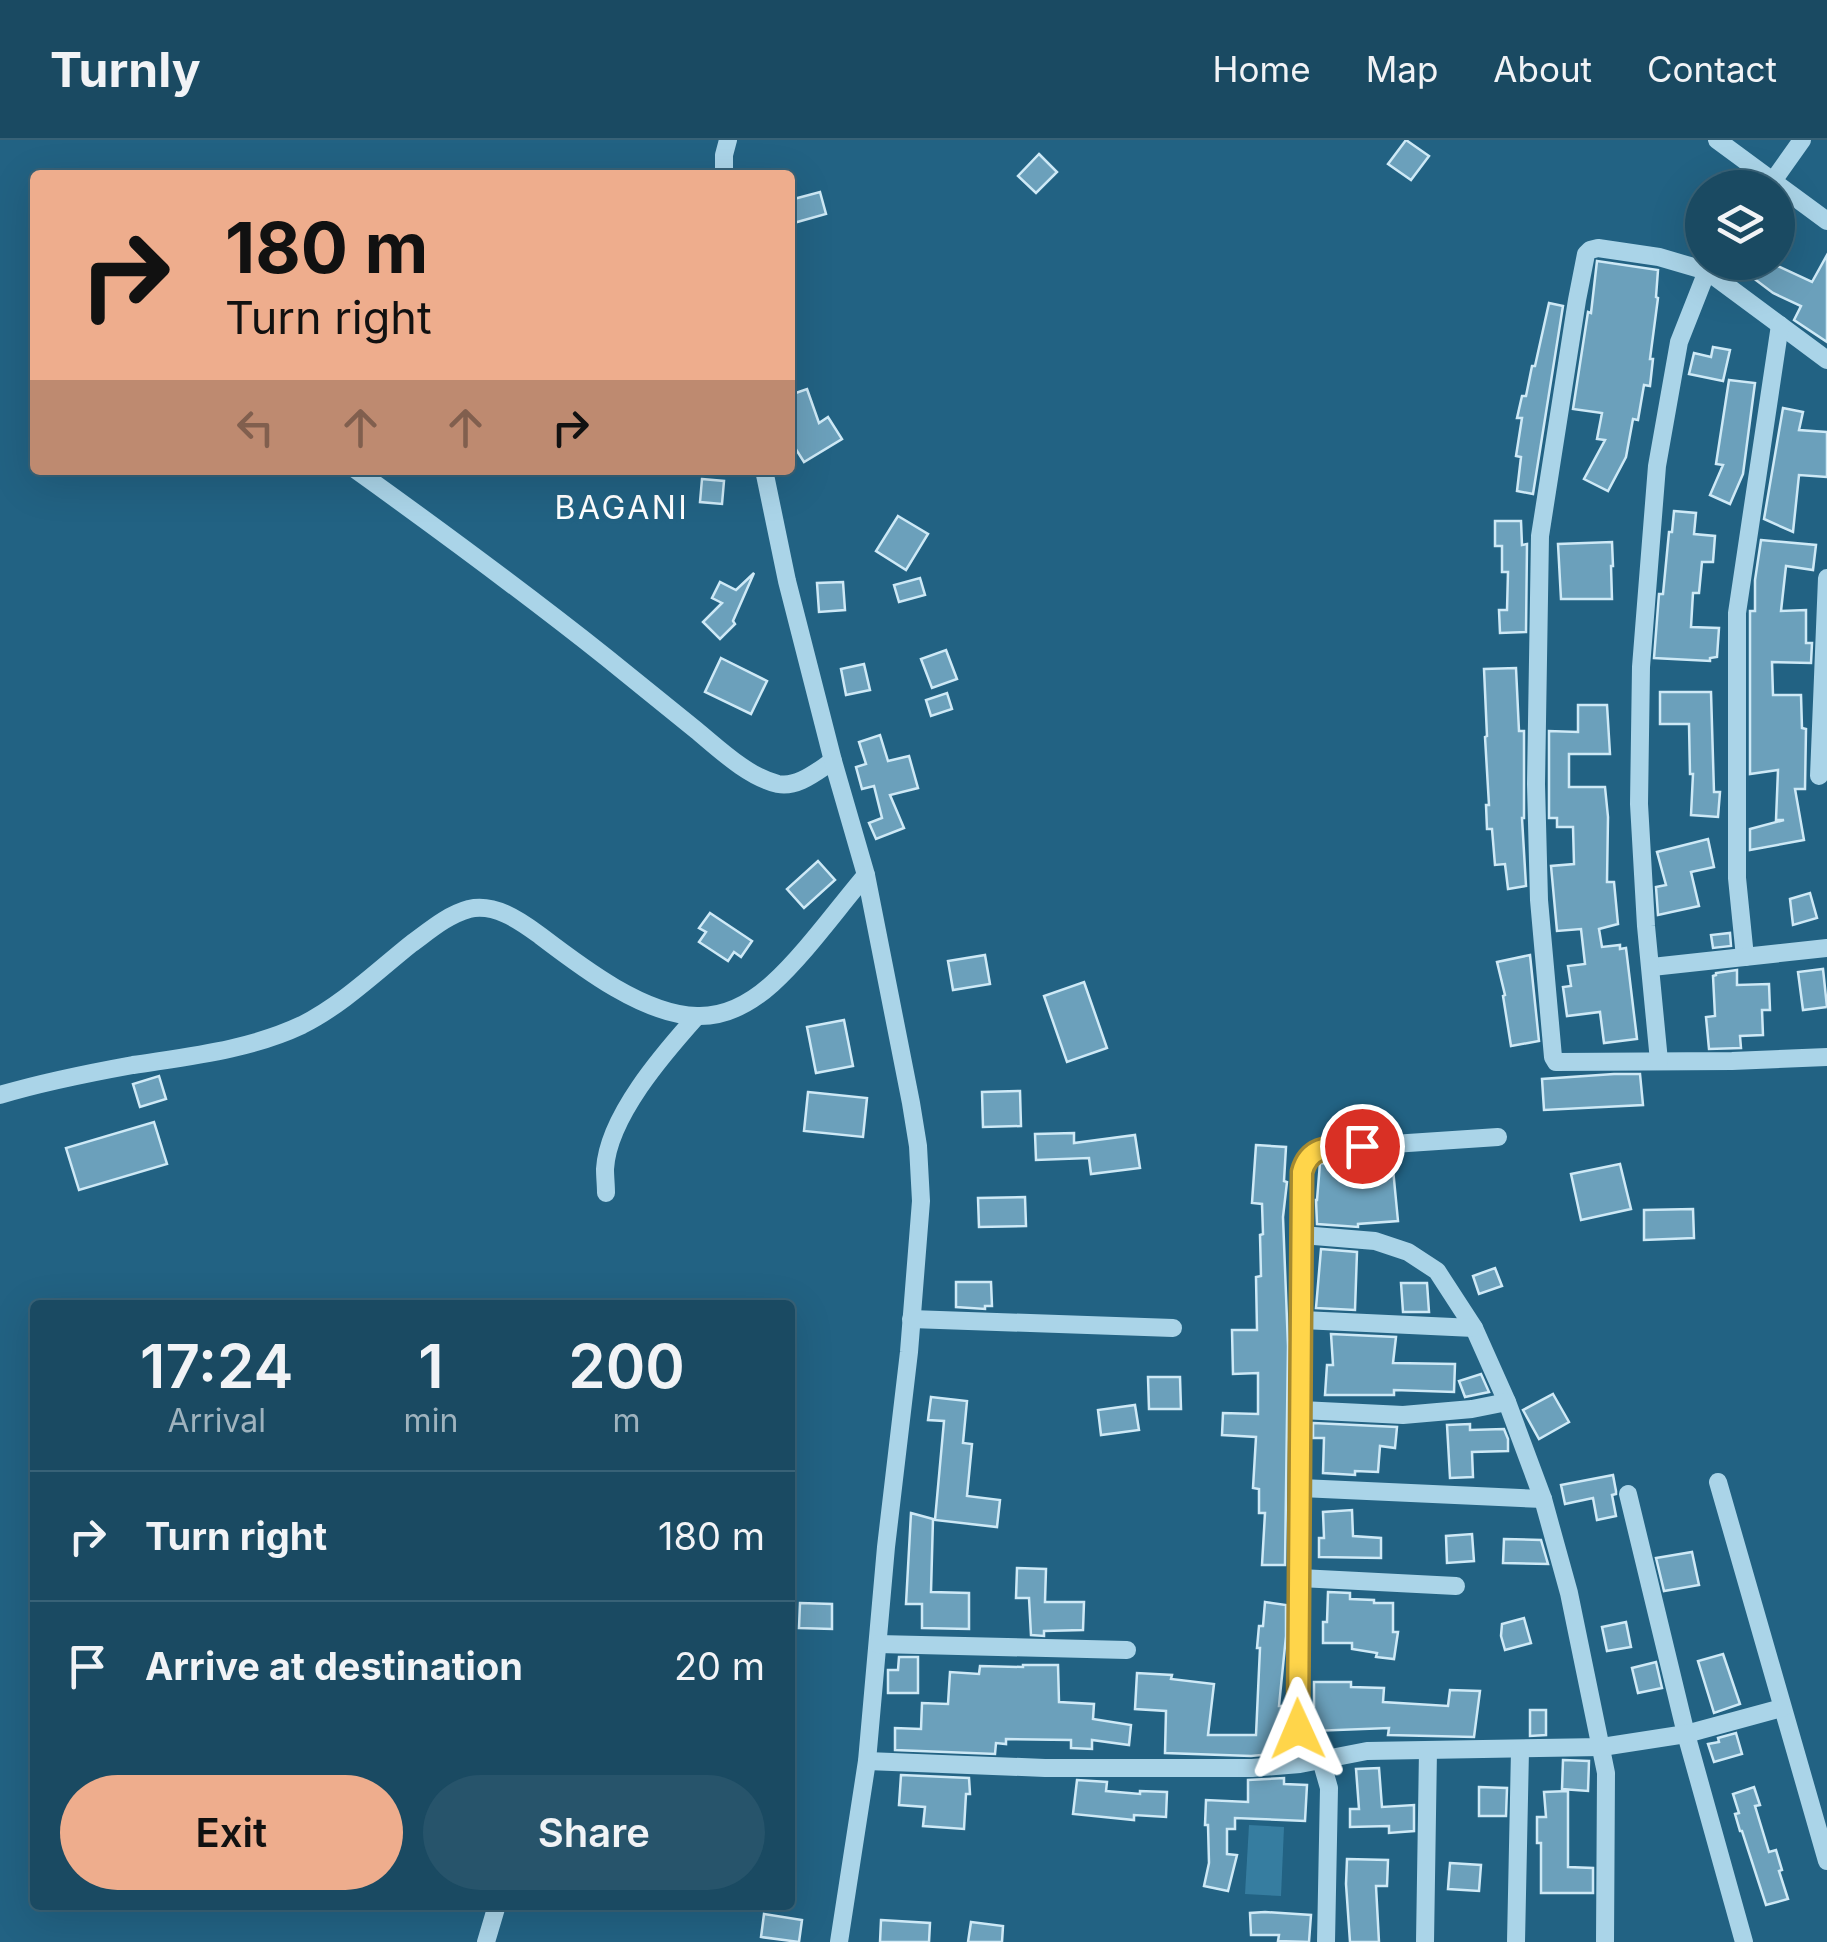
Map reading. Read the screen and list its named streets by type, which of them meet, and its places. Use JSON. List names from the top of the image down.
{
  "districts": ["BAGANI"],
  "page": {
    "header": "Turnly",
    "nav": [
      "Home",
      "Map",
      "About",
      "Contact"
    ],
    "turn": ["180 m", "Turn right"],
    "eta": [
      "17:24",
      "Arrival",
      "1",
      "min",
      "200",
      "m"
    ],
    "list": [
      {
        "name": "Turn right",
        "value": "180 m"
      },
      {
        "name": "Arrive at destination",
        "value": "20 m"
      }
    ],
    "buttons": ["Exit", "Share"]
  }
}
